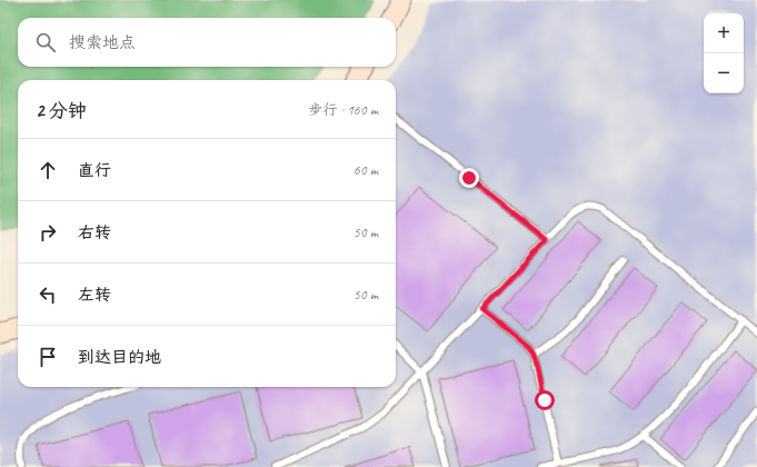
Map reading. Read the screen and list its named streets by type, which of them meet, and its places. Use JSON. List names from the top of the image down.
{
  "page": {
    "map_buttons": ["+", "−"],
    "search": "搜索地点",
    "heading": ["2 分钟", "步行 · 160 m"],
    "list": [
      ["直行", "60 m"],
      ["右转", "50 m"],
      ["左转", "50 m"],
      "到达目的地"
    ]
  }
}
